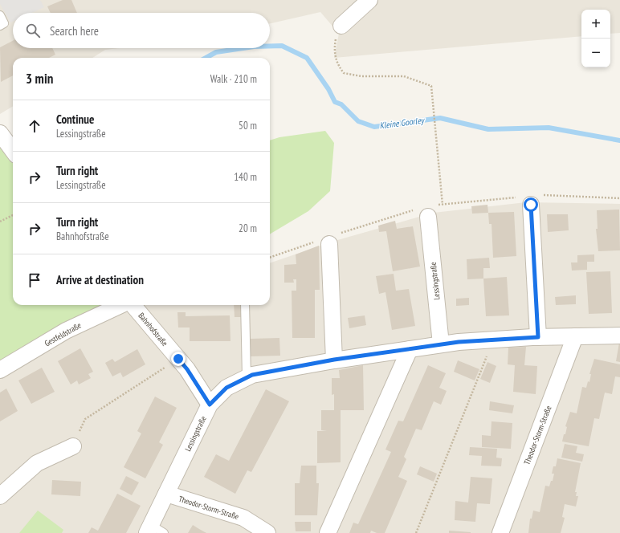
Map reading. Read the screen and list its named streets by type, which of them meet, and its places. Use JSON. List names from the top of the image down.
{
  "streets": {
    "street": [
      "Lessingstraße",
      "Bahnhofstraße",
      "Gestfeldstraße",
      "Theodor-Storm-Straße"
    ]
  },
  "crossings": [
    ["Lessingstraße", "Bahnhofstraße"],
    ["Lessingstraße", "Theodor-Storm-Straße"]
  ],
  "water": ["Kleine Goorley"],
  "page": {
    "map_buttons": ["+", "−"],
    "search": "Search here",
    "heading": ["3 min", "Walk · 210 m"],
    "list": [
      ["Continue", "Lessingstraße", "50 m"],
      ["Turn right", "Lessingstraße", "140 m"],
      ["Turn right", "Bahnhofstraße", "20 m"],
      "Arrive at destination"
    ]
  }
}
